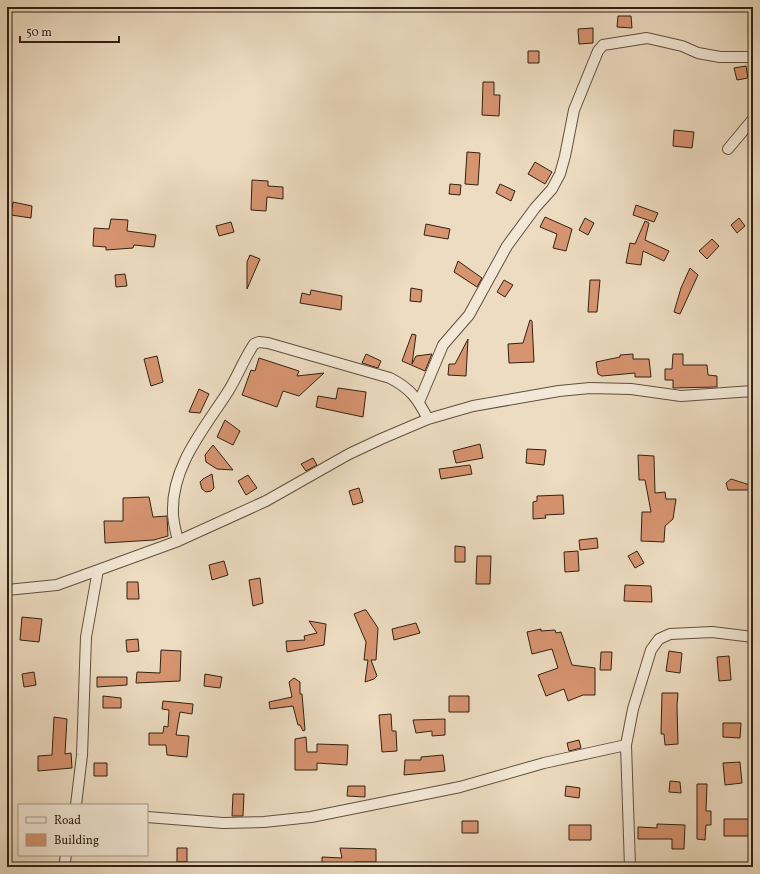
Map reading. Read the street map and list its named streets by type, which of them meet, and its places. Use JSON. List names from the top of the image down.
{
  "legend": ["Road", "Building"],
  "scale_bar": "50 m"
}
